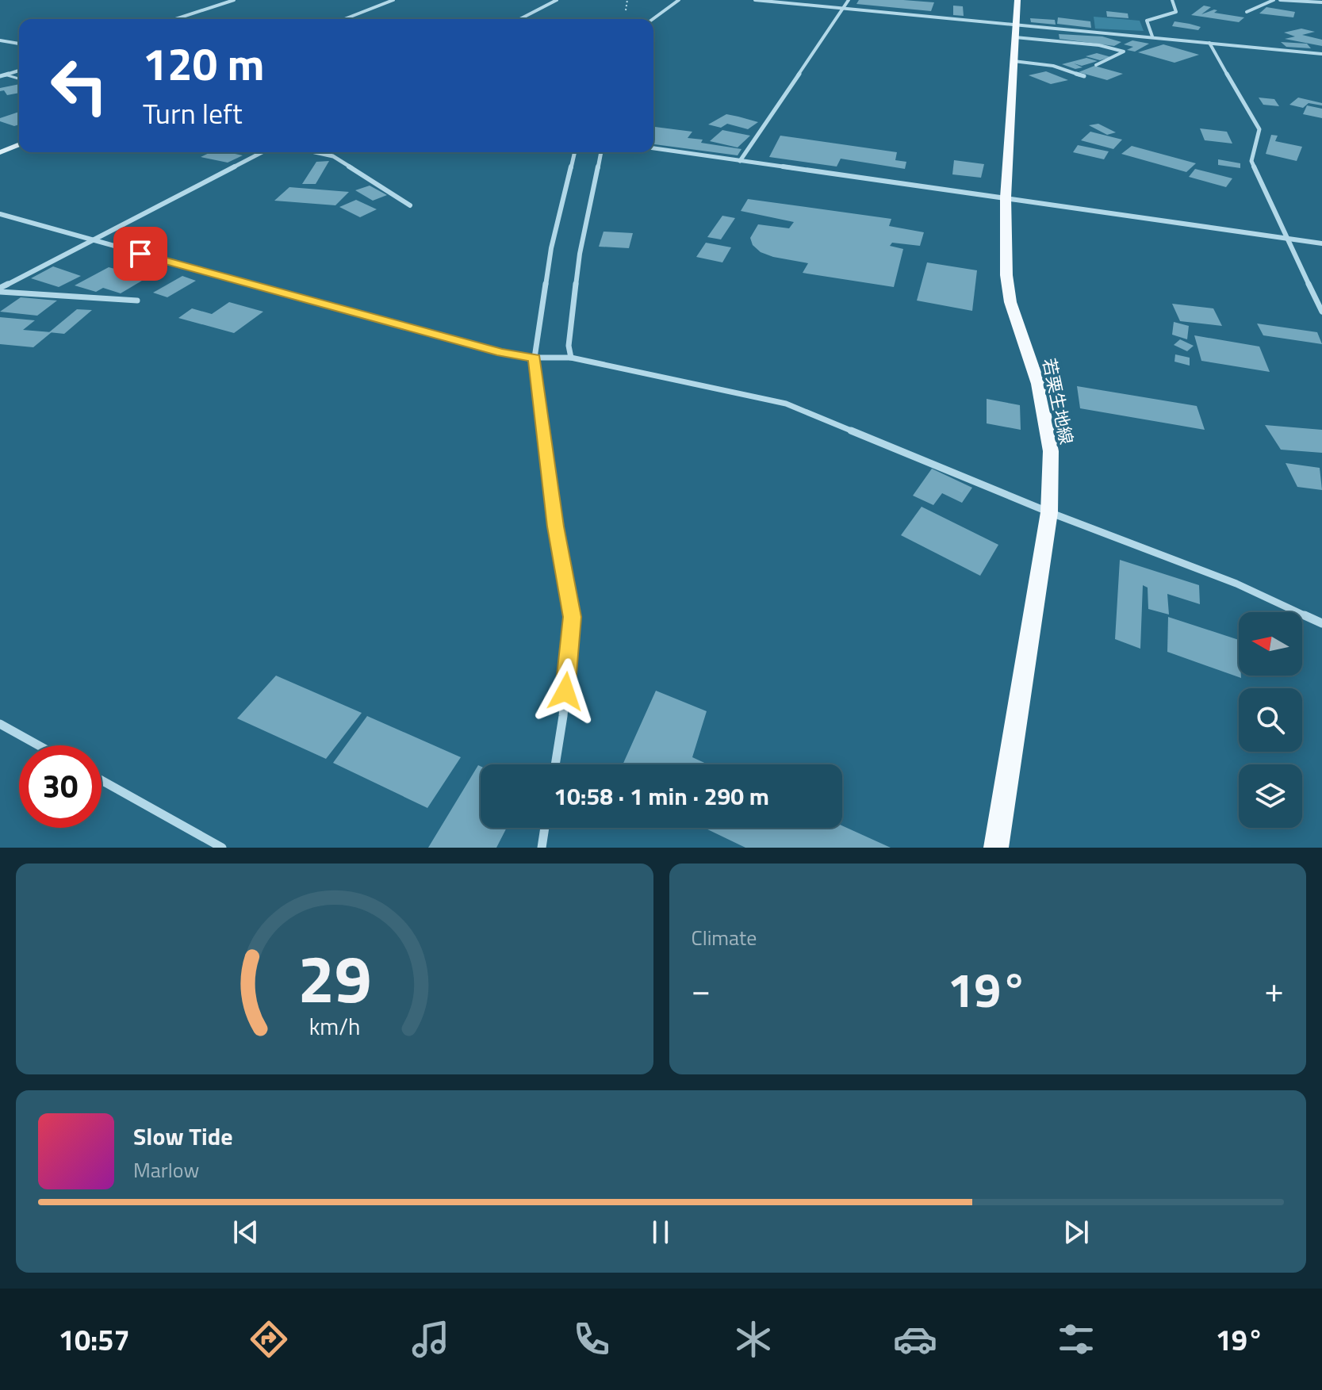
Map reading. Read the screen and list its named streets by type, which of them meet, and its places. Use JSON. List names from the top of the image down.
{
  "streets": {
    "main road": ["若栗生地線"]
  },
  "north": "left",
  "page": {
    "turn": ["120 m", "Turn left"],
    "limit": "30",
    "trip": "10:58 · 1 min · 290 m",
    "tile": "Climate",
    "heat": ["−", "19°", "+"],
    "song": ["Slow Tide", "Marlow"],
    "tabs": ["10:57", "19°"],
    "gauge": ["29", "km/h"]
  }
}
